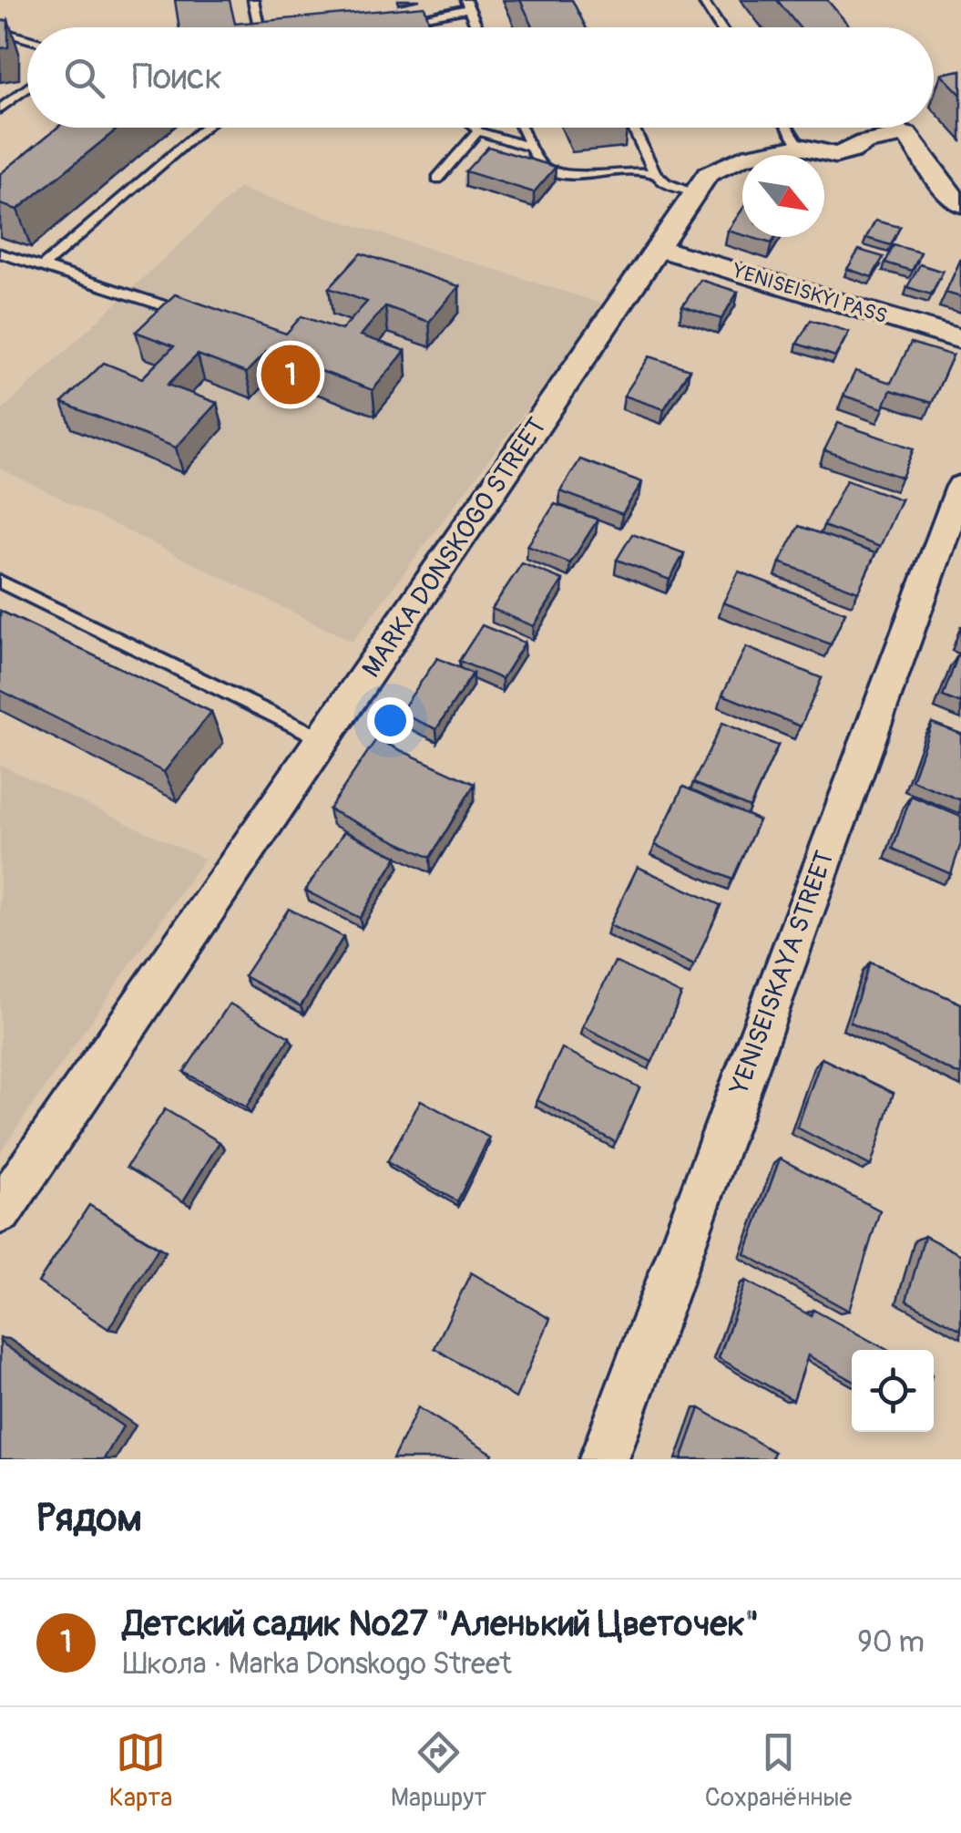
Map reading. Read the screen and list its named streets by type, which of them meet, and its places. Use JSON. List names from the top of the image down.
{
  "streets": {
    "street": ["YENISEISKYI PASS", "MARKA DONSKOGO STREET", "YENISEISKAYA STREET"]
  },
  "crossings": [
    ["YENISEISKYI PASS", "MARKA DONSKOGO STREET"]
  ],
  "north": "bottom right",
  "page": {
    "search": "Поиск",
    "pins": "1",
    "heading": "Рядом",
    "list": [
      {
        "mark": "1",
        "name": "Детский садик №27 \"Аленький Цветочек\"",
        "note": "Школа · Marka Donskogo Street",
        "value": "90 m"
      }
    ],
    "nav": ["Карта", "Маршрут", "Сохранённые"]
  }
}
